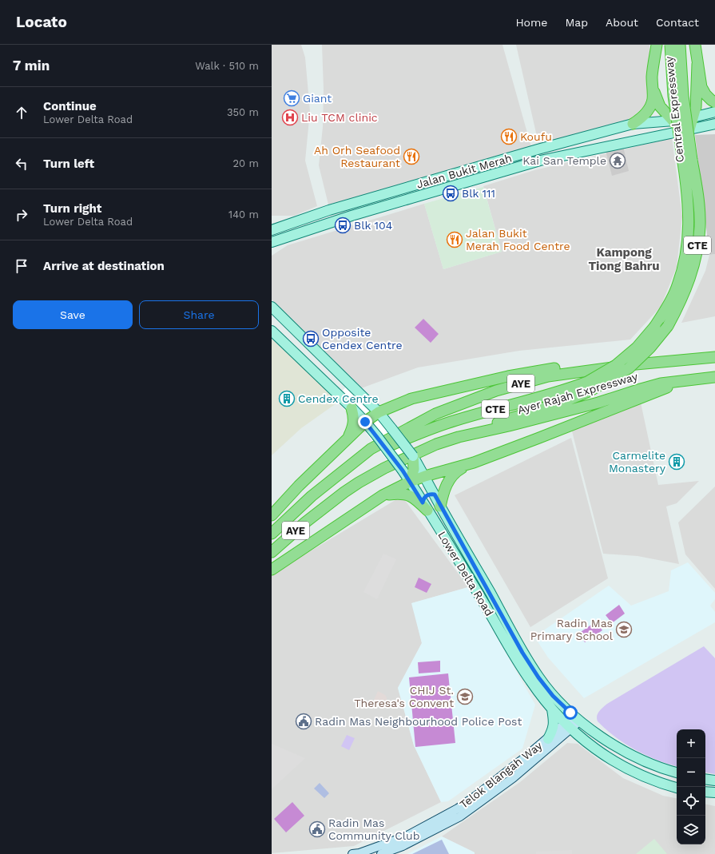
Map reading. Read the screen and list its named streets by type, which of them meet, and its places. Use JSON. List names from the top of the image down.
{
  "streets": {
    "highway": [
      "Central Expressway",
      "CTE",
      "AYE",
      "Ayer Rajah Expressway"
    ],
    "main road": ["Jalan Bukit Merah", "Lower Delta Road", "Telok Blangah Way"]
  },
  "crossings": [
    ["Central Expressway", "Ayer Rajah Expressway"],
    ["AYE", "Ayer Rajah Expressway"],
    ["AYE", "Lower Delta Road"],
    ["Lower Delta Road", "Telok Blangah Way"]
  ],
  "districts": ["Kampong Tiong Bahru"],
  "places": {
    "supermarket": ["Giant"],
    "hospital": ["Liu TCM clinic"],
    "restaurant": ["Koufu", "Ah Orh Seafood Restaurant", "Jalan Bukit Merah Food Centre"],
    "temple": ["Kai San Temple"],
    "bus stop": ["Blk 111", "Blk 104", "Opposite Cendex Centre"],
    "building": ["Cendex Centre", "Carmelite Monastery"],
    "school or university": ["Radin Mas Primary School", "CHIJ St. Theresa's Convent"],
    "public building": ["Radin Mas Neighbourhood Police Post", "Radin Mas Community Club"]
  },
  "page": {
    "header": "Locato",
    "nav": [
      "Home",
      "Map",
      "About",
      "Contact"
    ],
    "heading": ["7 min", "Walk · 510 m"],
    "list": [
      ["Continue", "Lower Delta Road", "350 m"],
      ["Turn left", "20 m"],
      ["Turn right", "Lower Delta Road", "140 m"],
      "Arrive at destination"
    ],
    "buttons": ["Save", "Share"],
    "map_buttons": ["+", "−"]
  }
}
